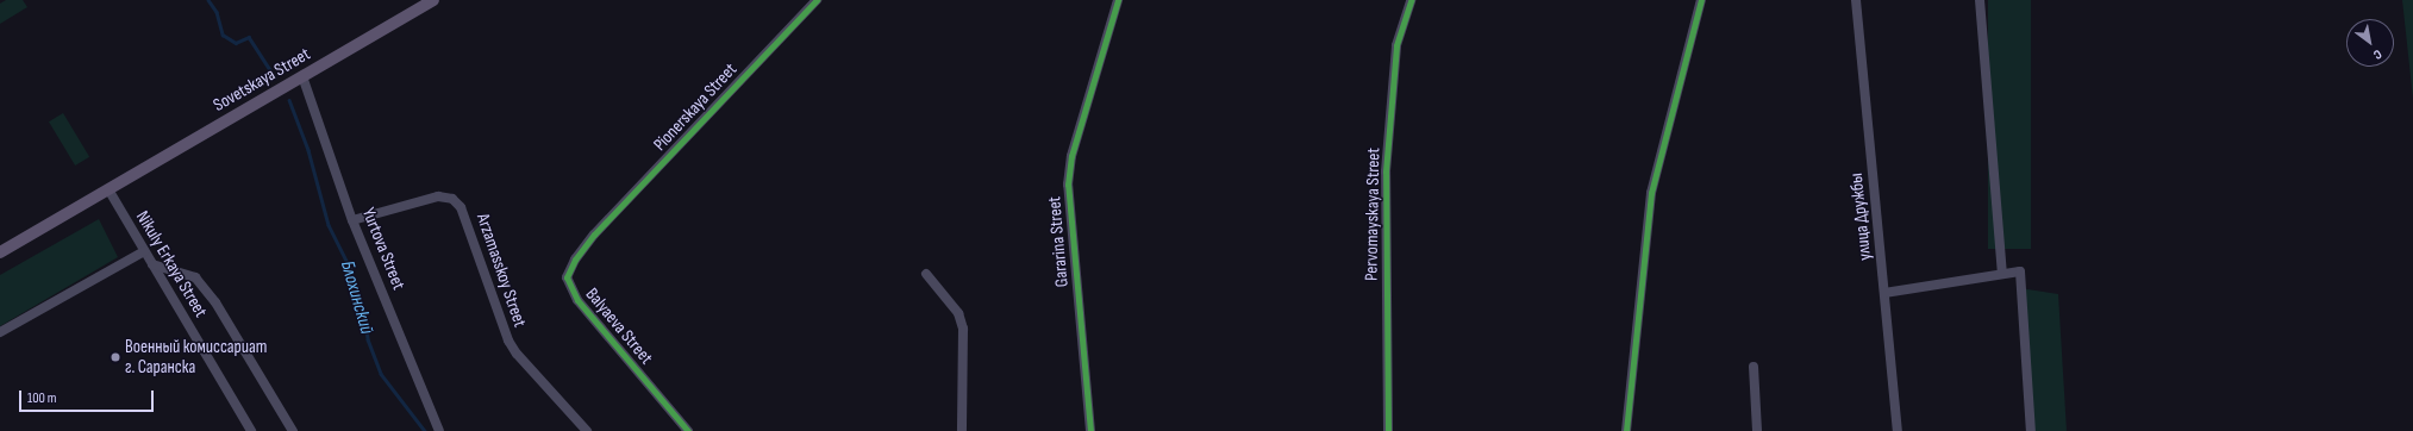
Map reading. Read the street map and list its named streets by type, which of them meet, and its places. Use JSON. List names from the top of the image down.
{
  "streets": {
    "main road": ["Sovetskaya Street"],
    "street": [
      "Pionerskaya Street",
      "Pervomayskaya Street",
      "улица Дружбы",
      "Gararina Street",
      "Yurtova Street",
      "Nikuly Erkaya Street",
      "Arzamasskoy Street",
      "Balyaeva Street"
    ]
  },
  "crossings": [
    ["Sovetskaya Street", "Yurtova Street"],
    ["Sovetskaya Street", "Nikuly Erkaya Street"],
    ["Pionerskaya Street", "Balyaeva Street"],
    ["Yurtova Street", "Arzamasskoy Street"]
  ],
  "water": ["Блохинский"],
  "places": ["Военный комиссариат г. Саранска"],
  "scale_bar": "100 m",
  "north": "bottom right"
}
